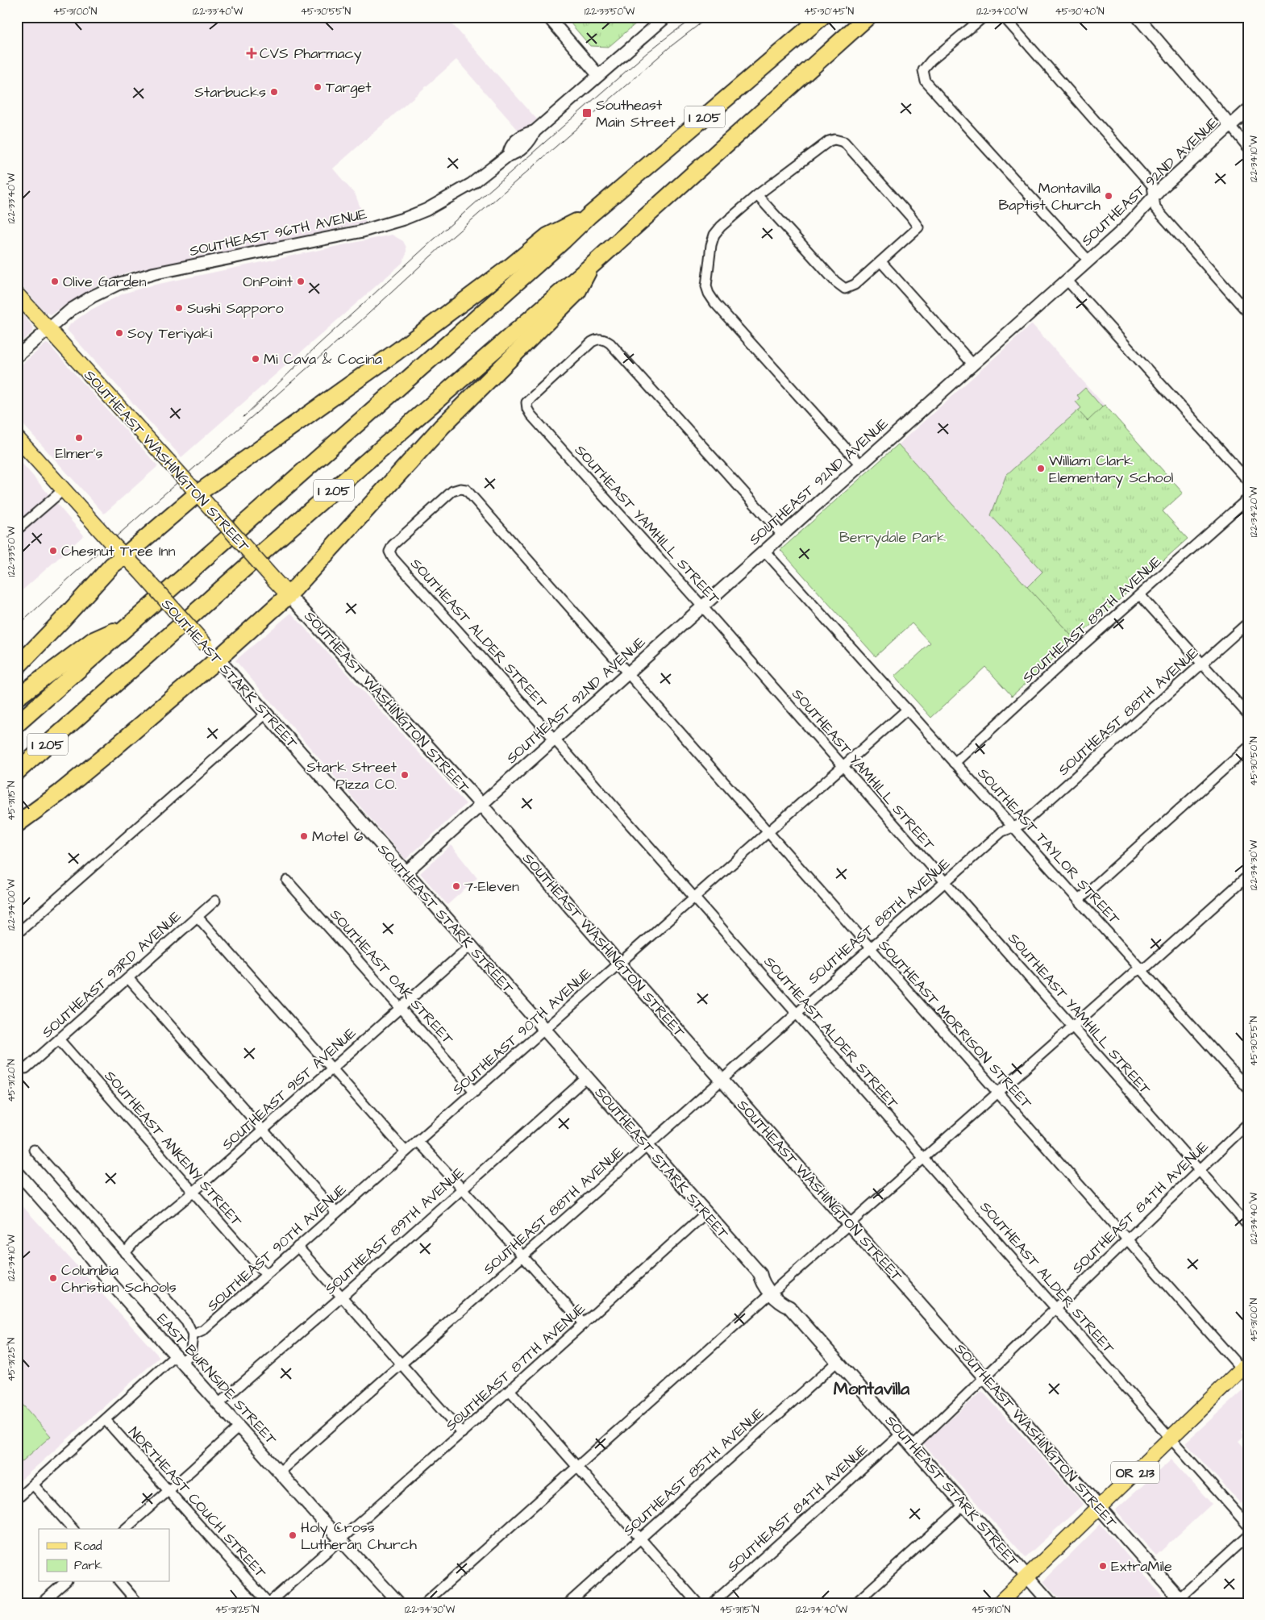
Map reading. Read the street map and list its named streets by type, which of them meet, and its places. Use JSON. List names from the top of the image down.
{
  "streets": {
    "highway": ["I 205"],
    "main road": ["SOUTHEAST WASHINGTON STREET", "SOUTHEAST STARK STREET", "OR 213"],
    "street": [
      "SOUTHEAST 92ND AVENUE",
      "SOUTHEAST 96TH AVENUE",
      "SOUTHEAST YAMHILL STREET",
      "SOUTHEAST 89TH AVENUE",
      "SOUTHEAST ALDER STREET",
      "SOUTHEAST 88TH AVENUE",
      "SOUTHEAST TAYLOR STREET",
      "SOUTHEAST 93RD AVENUE",
      "SOUTHEAST OAK STREET",
      "SOUTHEAST MORRISON STREET",
      "SOUTHEAST 90TH AVENUE",
      "SOUTHEAST 91ST AVENUE",
      "SOUTHEAST ANKENY STREET",
      "SOUTHEAST 84TH AVENUE",
      "SOUTHEAST 87TH AVENUE",
      "EAST BURNSIDE STREET",
      "SOUTHEAST 85TH AVENUE",
      "NORTHEAST COUCH STREET"
    ]
  },
  "crossings": [
    ["SOUTHEAST 92ND AVENUE", "SOUTHEAST WASHINGTON STREET"],
    ["SOUTHEAST 92ND AVENUE", "SOUTHEAST YAMHILL STREET"],
    ["SOUTHEAST 92ND AVENUE", "SOUTHEAST ALDER STREET"],
    ["SOUTHEAST 92ND AVENUE", "SOUTHEAST STARK STREET"],
    ["SOUTHEAST 92ND AVENUE", "SOUTHEAST TAYLOR STREET"],
    ["SOUTHEAST 92ND AVENUE", "SOUTHEAST MORRISON STREET"],
    ["SOUTHEAST 96TH AVENUE", "SOUTHEAST WASHINGTON STREET"],
    ["SOUTHEAST WASHINGTON STREET", "SOUTHEAST 88TH AVENUE"],
    ["SOUTHEAST WASHINGTON STREET", "SOUTHEAST 90TH AVENUE"],
    ["SOUTHEAST WASHINGTON STREET", "SOUTHEAST 84TH AVENUE"],
    ["SOUTHEAST WASHINGTON STREET", "OR 213"],
    ["SOUTHEAST YAMHILL STREET", "SOUTHEAST 88TH AVENUE"],
    ["SOUTHEAST YAMHILL STREET", "SOUTHEAST 90TH AVENUE"],
    ["SOUTHEAST YAMHILL STREET", "SOUTHEAST 84TH AVENUE"],
    ["SOUTHEAST 89TH AVENUE", "SOUTHEAST STARK STREET"],
    ["SOUTHEAST 89TH AVENUE", "SOUTHEAST TAYLOR STREET"],
    ["SOUTHEAST 89TH AVENUE", "EAST BURNSIDE STREET"],
    ["SOUTHEAST ALDER STREET", "SOUTHEAST 88TH AVENUE"],
    ["SOUTHEAST ALDER STREET", "SOUTHEAST MORRISON STREET"],
    ["SOUTHEAST ALDER STREET", "SOUTHEAST 90TH AVENUE"],
    ["SOUTHEAST ALDER STREET", "SOUTHEAST 84TH AVENUE"],
    ["SOUTHEAST ALDER STREET", "OR 213"],
    ["SOUTHEAST STARK STREET", "SOUTHEAST 88TH AVENUE"],
    ["SOUTHEAST STARK STREET", "SOUTHEAST 90TH AVENUE"],
    ["SOUTHEAST STARK STREET", "SOUTHEAST 91ST AVENUE"],
    ["SOUTHEAST STARK STREET", "SOUTHEAST 84TH AVENUE"],
    ["SOUTHEAST STARK STREET", "SOUTHEAST 87TH AVENUE"],
    ["SOUTHEAST STARK STREET", "SOUTHEAST 85TH AVENUE"],
    ["SOUTHEAST STARK STREET", "OR 213"],
    ["SOUTHEAST 88TH AVENUE", "SOUTHEAST TAYLOR STREET"],
    ["SOUTHEAST 88TH AVENUE", "SOUTHEAST MORRISON STREET"],
    ["SOUTHEAST 88TH AVENUE", "EAST BURNSIDE STREET"],
    ["SOUTHEAST TAYLOR STREET", "SOUTHEAST 90TH AVENUE"],
    ["SOUTHEAST 93RD AVENUE", "SOUTHEAST ANKENY STREET"],
    ["SOUTHEAST OAK STREET", "SOUTHEAST 90TH AVENUE"],
    ["SOUTHEAST OAK STREET", "SOUTHEAST 91ST AVENUE"],
    ["SOUTHEAST MORRISON STREET", "SOUTHEAST 90TH AVENUE"],
    ["SOUTHEAST MORRISON STREET", "SOUTHEAST 84TH AVENUE"],
    ["SOUTHEAST MORRISON STREET", "OR 213"],
    ["SOUTHEAST 90TH AVENUE", "SOUTHEAST ANKENY STREET"],
    ["SOUTHEAST 91ST AVENUE", "SOUTHEAST ANKENY STREET"],
    ["SOUTHEAST 87TH AVENUE", "EAST BURNSIDE STREET"],
    ["SOUTHEAST 87TH AVENUE", "NORTHEAST COUCH STREET"]
  ],
  "districts": ["Montavilla"],
  "parks": ["Berrydale Park"],
  "places": {
    "health": ["CVS Pharmacy"],
    "other": [
      "Target",
      "Starbucks",
      "Montavilla Baptist Church",
      "Olive Garden",
      "OnPoint",
      "Sushi Sapporo",
      "Soy Teriyaki",
      "Mi Cava & Cocina",
      "Elmer's",
      "William Clark Elementary School",
      "Chesnut Tree Inn",
      "Stark Street Pizza CO.",
      "Motel 6",
      "7-Eleven",
      "Columbia Christian Schools",
      "Holy Cross Lutheran Church",
      "ExtraMile"
    ],
    "transit": ["Southeast Main Street"]
  },
  "legend": ["Road", "Park"],
  "coordinates": [
    "45°31'00\"N",
    "122°33'40\"W",
    "45°30'55\"N",
    "122°33'50\"W",
    "45°30'45\"N",
    "122°34'00\"W",
    "45°30'40\"N",
    "122°34'10\"W",
    "122°34'20\"W",
    "45°30'50\"N",
    "45°31'15\"N",
    "122°34'30\"W",
    "45°31'20\"N",
    "122°34'40\"W",
    "45°31'25\"N",
    "45°31'10\"N"
  ]
}
